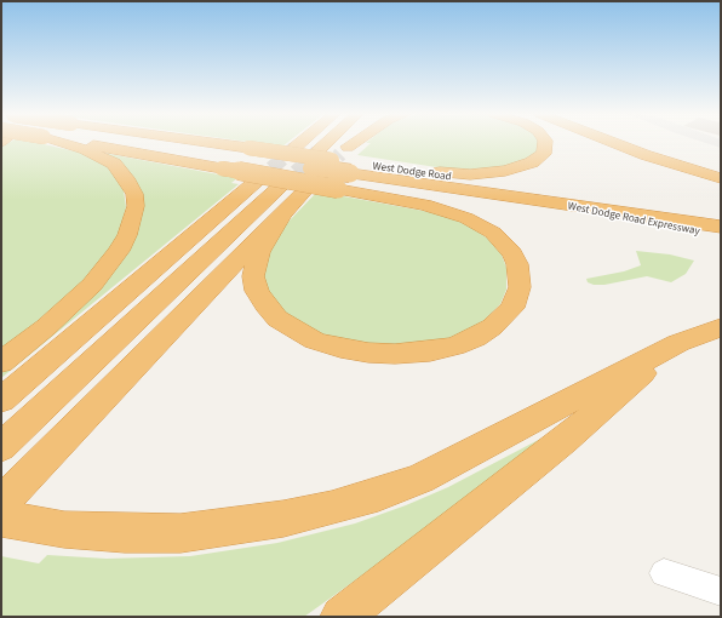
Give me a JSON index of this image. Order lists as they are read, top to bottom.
{
  "streets": {
    "highway": ["West Dodge Road", "West Dodge Road Expressway"]
  },
  "crossings": [
    ["West Dodge Road", "West Dodge Road Expressway"]
  ]
}
